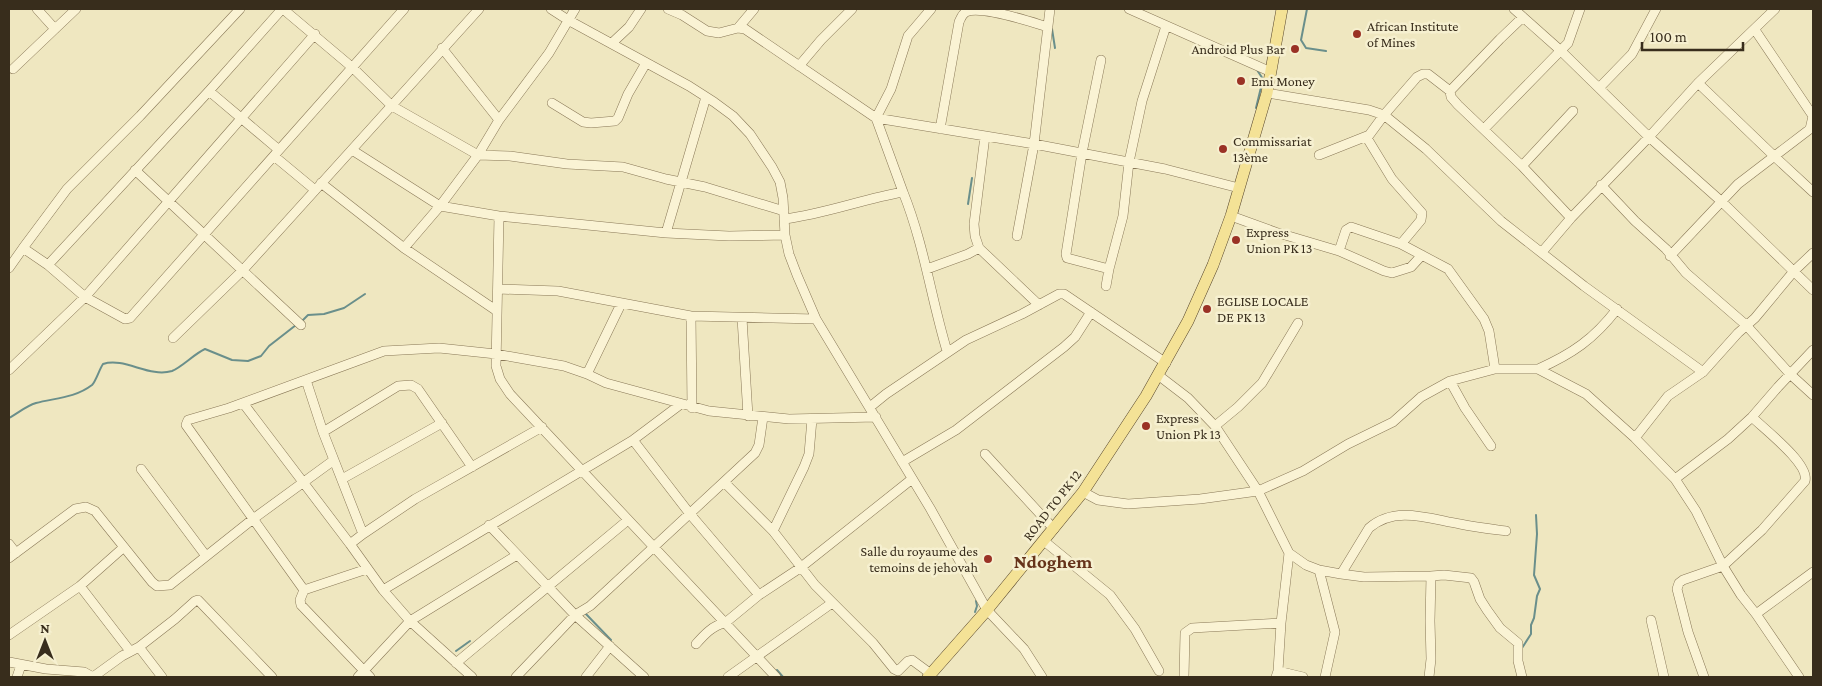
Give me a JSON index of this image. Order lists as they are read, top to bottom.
{
  "streets": {
    "main road": ["ROAD TO PK 12"]
  },
  "districts": ["Ndoghem"],
  "places": [
    "African Institute of Mines",
    "Android Plus Bar",
    "Emi Money",
    "Commissariat 13ème",
    "Express Union PK 13",
    "EGLISE LOCALE DE PK 13",
    "Express Union Pk 13",
    "Salle du royaume des temoins de jehovah"
  ],
  "scale_bar": "100 m",
  "north": "top"
}
